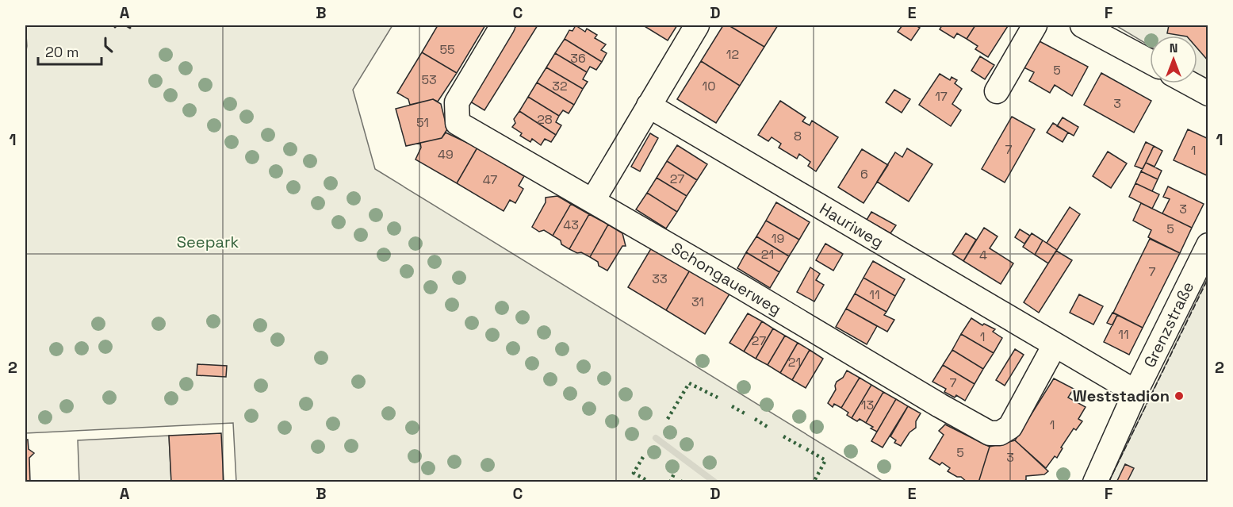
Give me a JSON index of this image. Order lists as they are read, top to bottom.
{
  "streets": {
    "street": ["Hauriweg", "Schongauerweg", "Grenzstraße"]
  },
  "crossings": [
    ["Hauriweg", "Schongauerweg"],
    ["Hauriweg", "Grenzstraße"]
  ],
  "parks": ["Seepark"],
  "places": ["Weststadion"],
  "house_numbers": [
    "55",
    "12",
    "36",
    "5",
    "53",
    "32",
    "10",
    "17",
    "3",
    "28",
    "51",
    "8",
    "7",
    "1",
    "49",
    "6",
    "27",
    "47",
    "3",
    "43",
    "5",
    "19",
    "21",
    "4",
    "7",
    "33",
    "11",
    "31",
    "11",
    "1",
    "27",
    "21",
    "7",
    "13",
    "1",
    "5",
    "3"
  ],
  "scale_bar": "20 m",
  "north": "top",
  "grid": {
    "columns": [
      "A",
      "B",
      "C",
      "D",
      "E",
      "F"
    ],
    "rows": ["1", "2"]
  }
}
